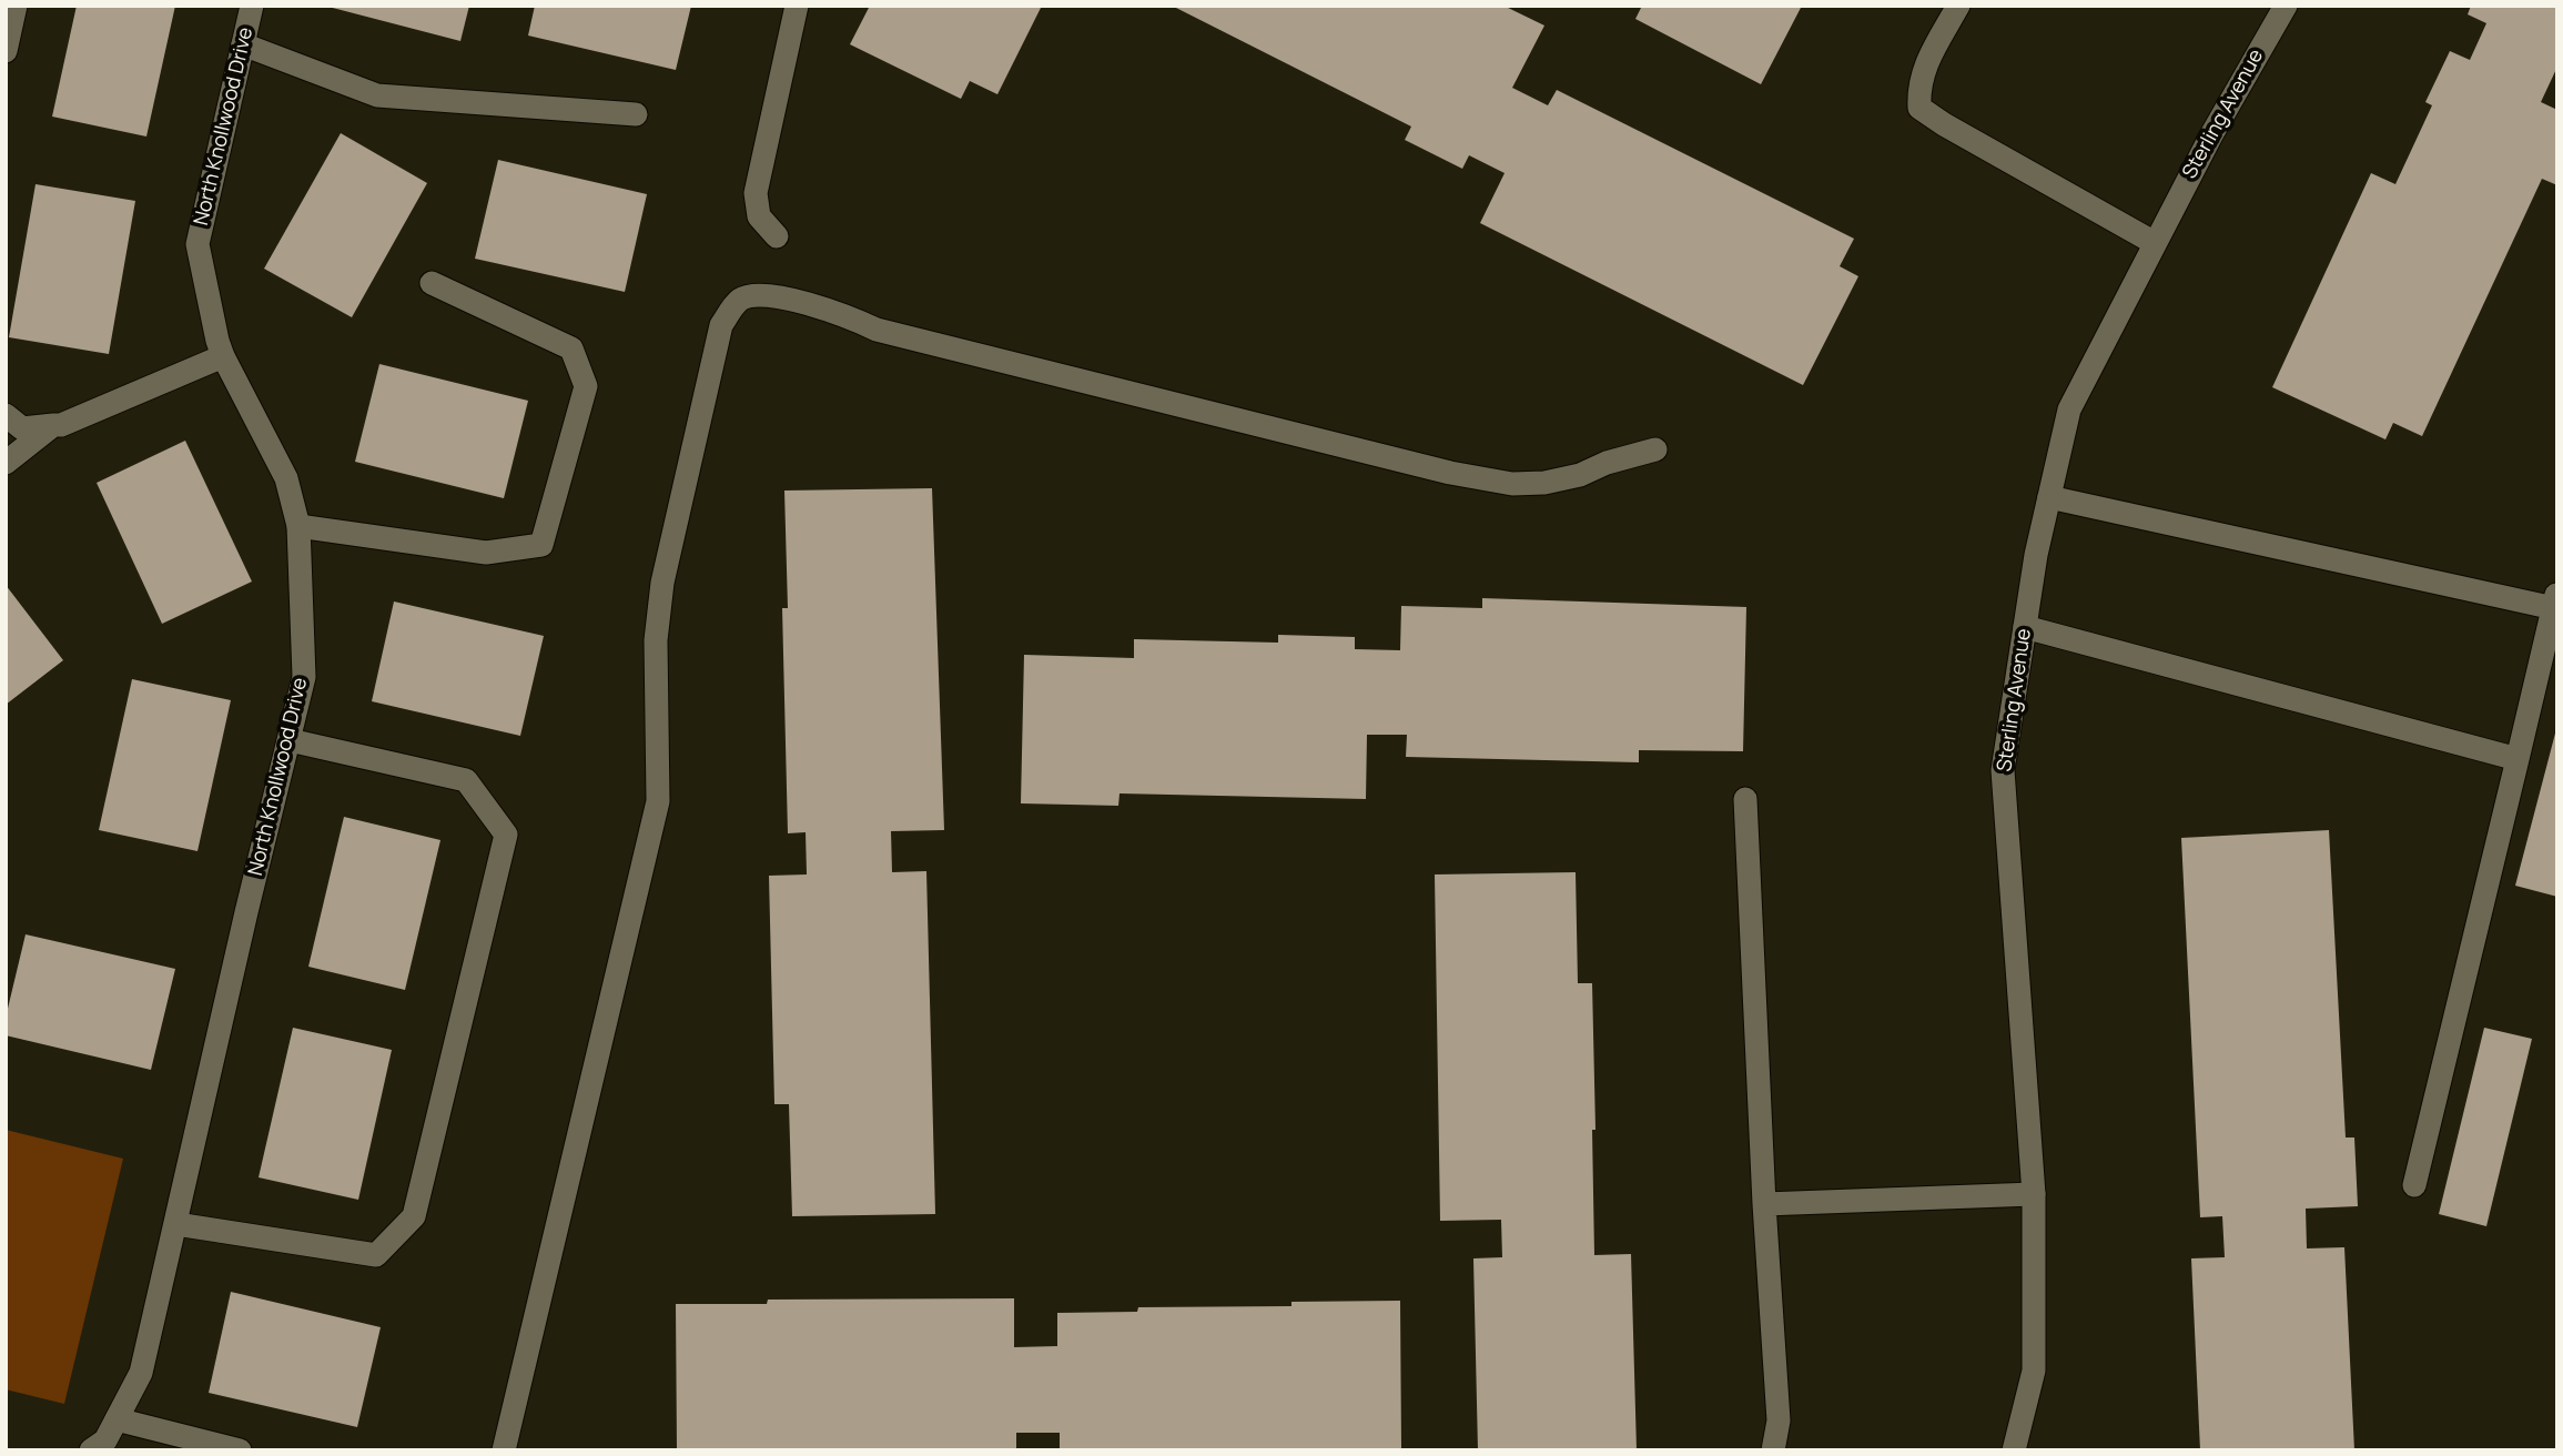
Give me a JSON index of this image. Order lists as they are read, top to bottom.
{
  "streets": {
    "street": ["Sterling Avenue", "North Knollwood Drive"]
  }
}
